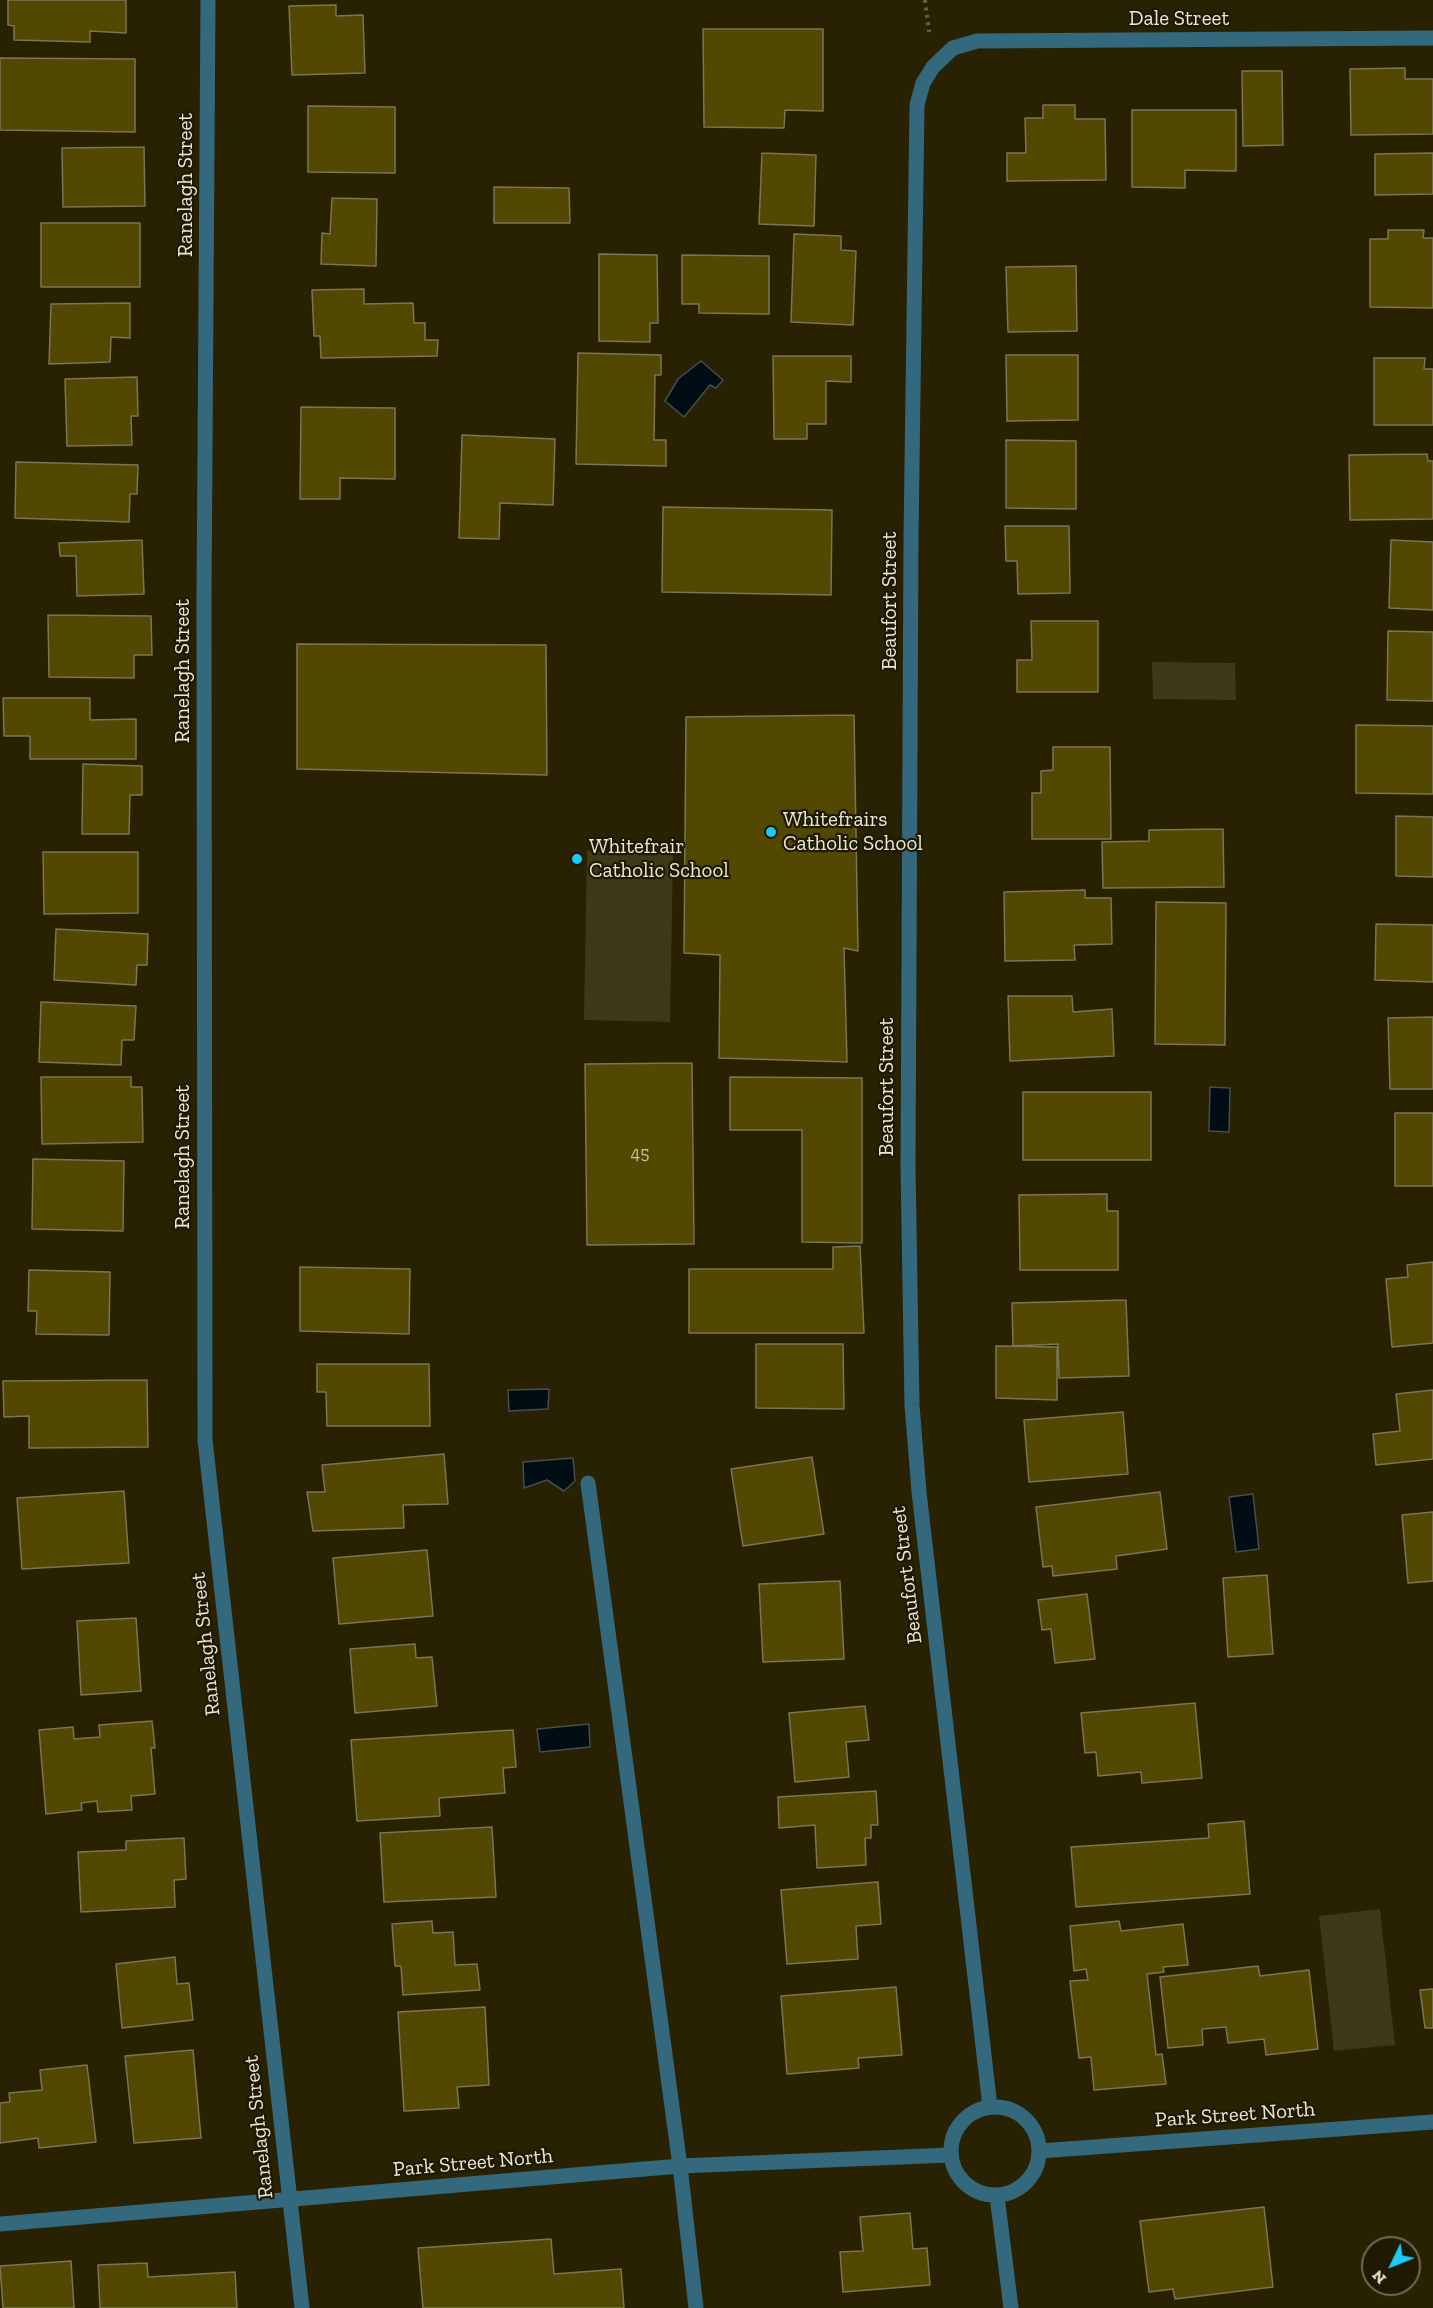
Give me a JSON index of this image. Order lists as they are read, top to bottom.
{
  "streets": {
    "street": [
      "Dale Street",
      "Ranelagh Street",
      "Beaufort Street",
      "Park Street North"
    ]
  },
  "crossings": [
    ["Dale Street", "Beaufort Street"],
    ["Ranelagh Street", "Park Street North"],
    ["Beaufort Street", "Park Street North"]
  ],
  "places": ["Whitefrairs Catholic School", "Whitefrair Catholic School"],
  "house_numbers": ["45"],
  "north": "bottom left"
}
